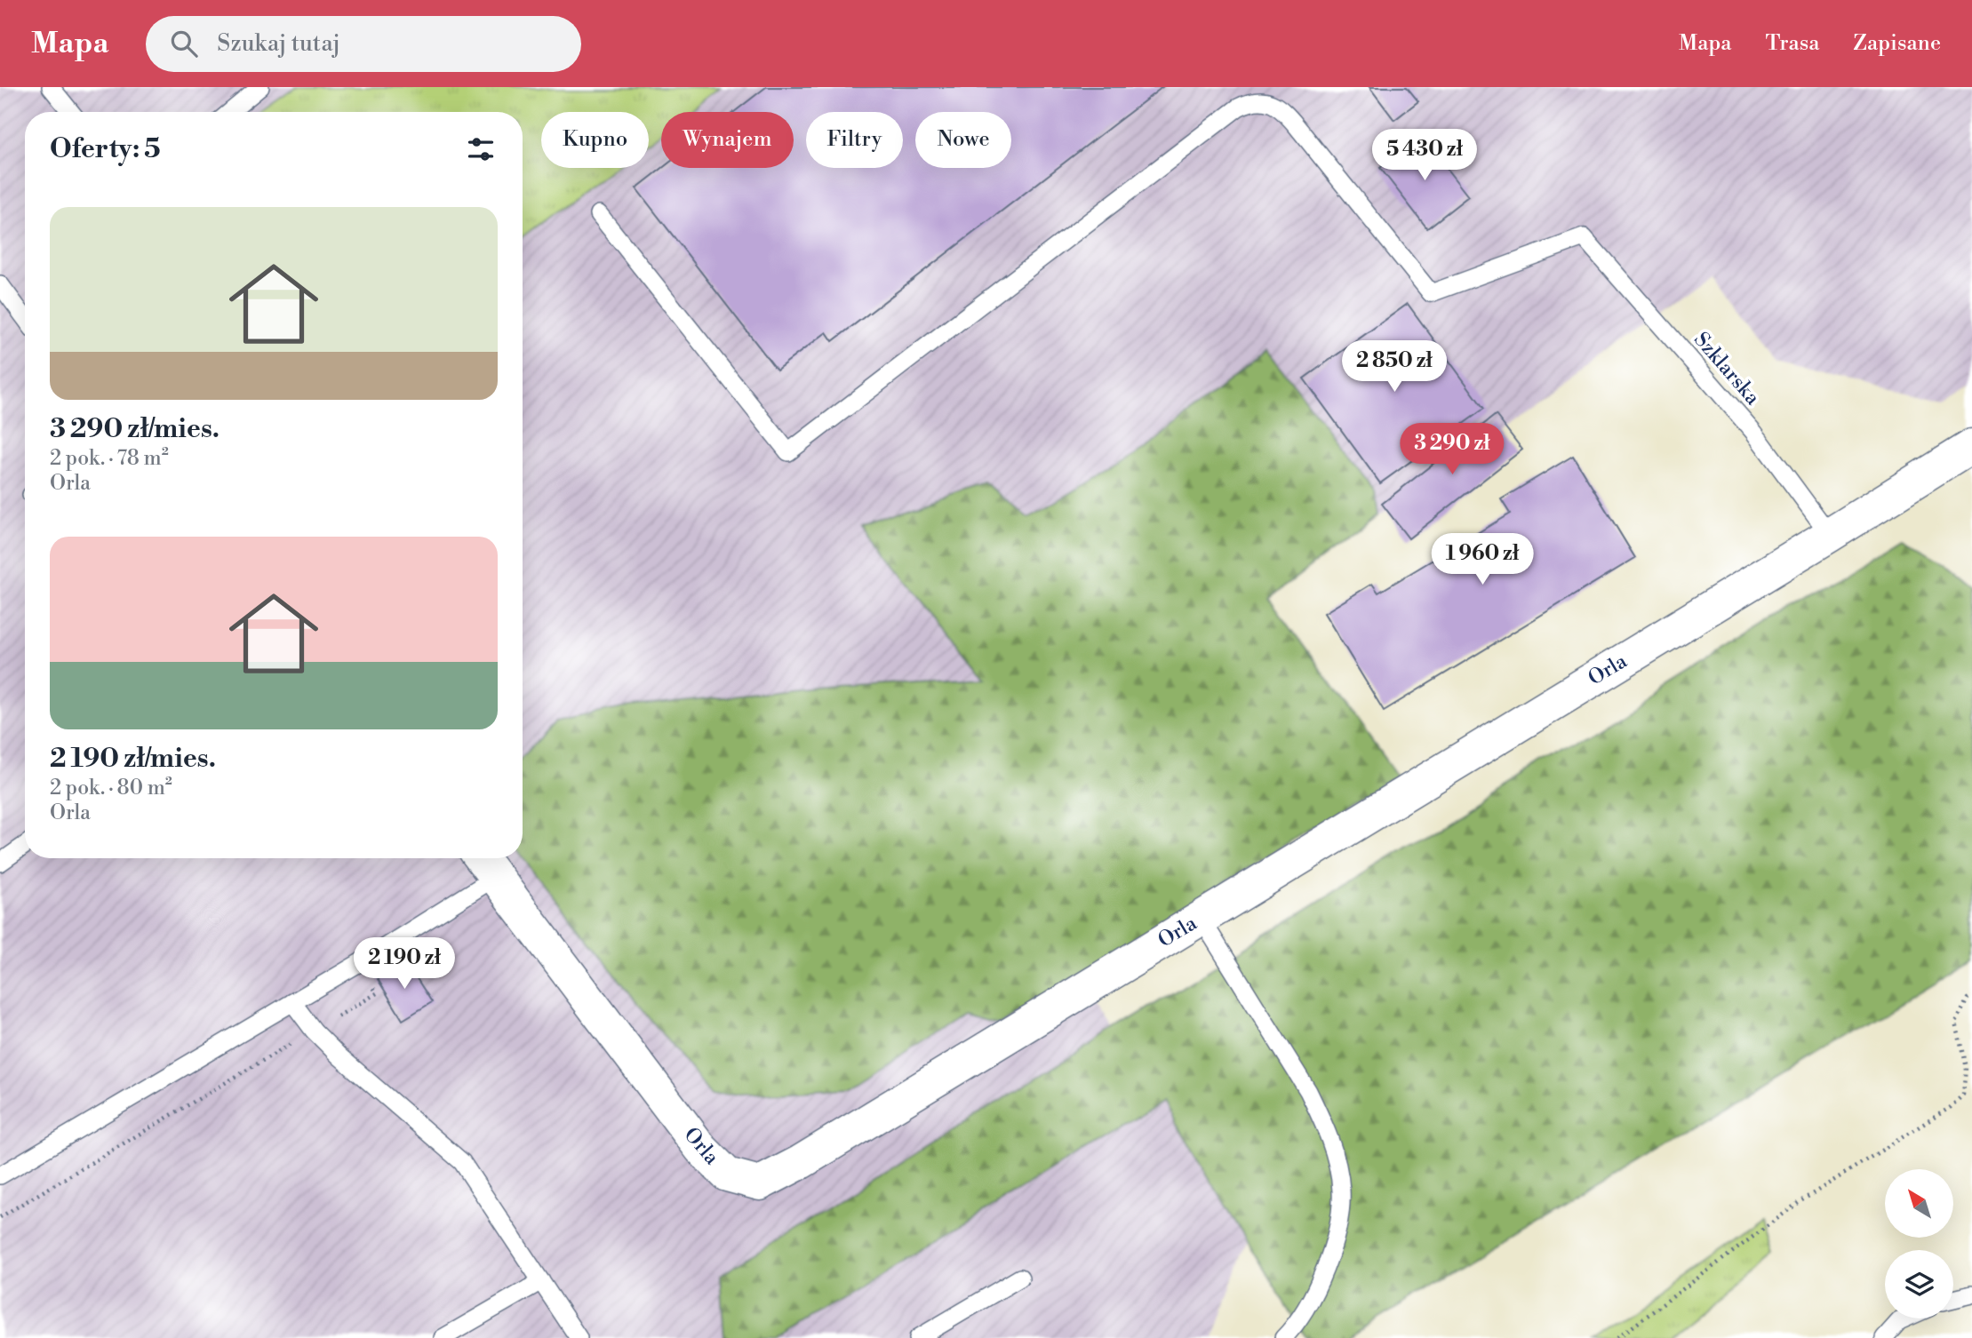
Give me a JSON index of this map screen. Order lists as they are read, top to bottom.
{
  "streets": {
    "street": ["Orla"],
    "lane": ["Szklarska"]
  },
  "crossings": [
    ["Szklarska", "Orla"]
  ],
  "north": "top left",
  "page": {
    "header": "Mapa",
    "search": "Szukaj tutaj",
    "nav": ["Mapa", "Trasa", "Zapisane"],
    "chip": [
      "Kupno",
      "Wynajem",
      "Filtry",
      "Nowe"
    ],
    "heading": "Oferty: 5",
    "price": [
      "5 430 zł",
      "2 850 zł",
      "3 290 zł",
      "1 960 zł",
      "2 190 zł"
    ],
    "list": [
      {
        "name": "3 290 zł/mies.",
        "note": "2 pok. · 78 m² · Orla"
      },
      {
        "name": "2 190 zł/mies.",
        "note": "2 pok. · 80 m² · Orla"
      }
    ]
  }
}
